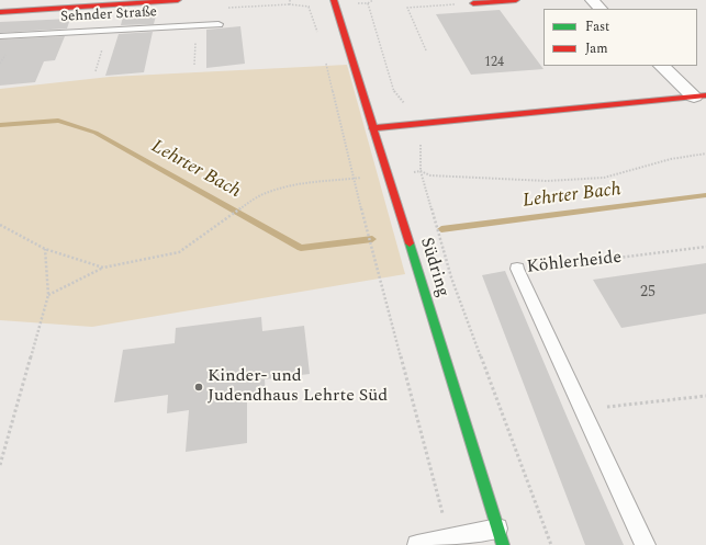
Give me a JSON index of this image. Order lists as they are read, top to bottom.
{
  "streets": {
    "street": ["Sehnder Straße", "Südring"],
    "lane": ["Köhlerheide"]
  },
  "water": ["Lehrter Bach"],
  "places": ["Kinder- und Judendhaus Lehrte Süd"],
  "house_numbers": ["124", "25"],
  "legend": ["Fast", "Jam"]
}
